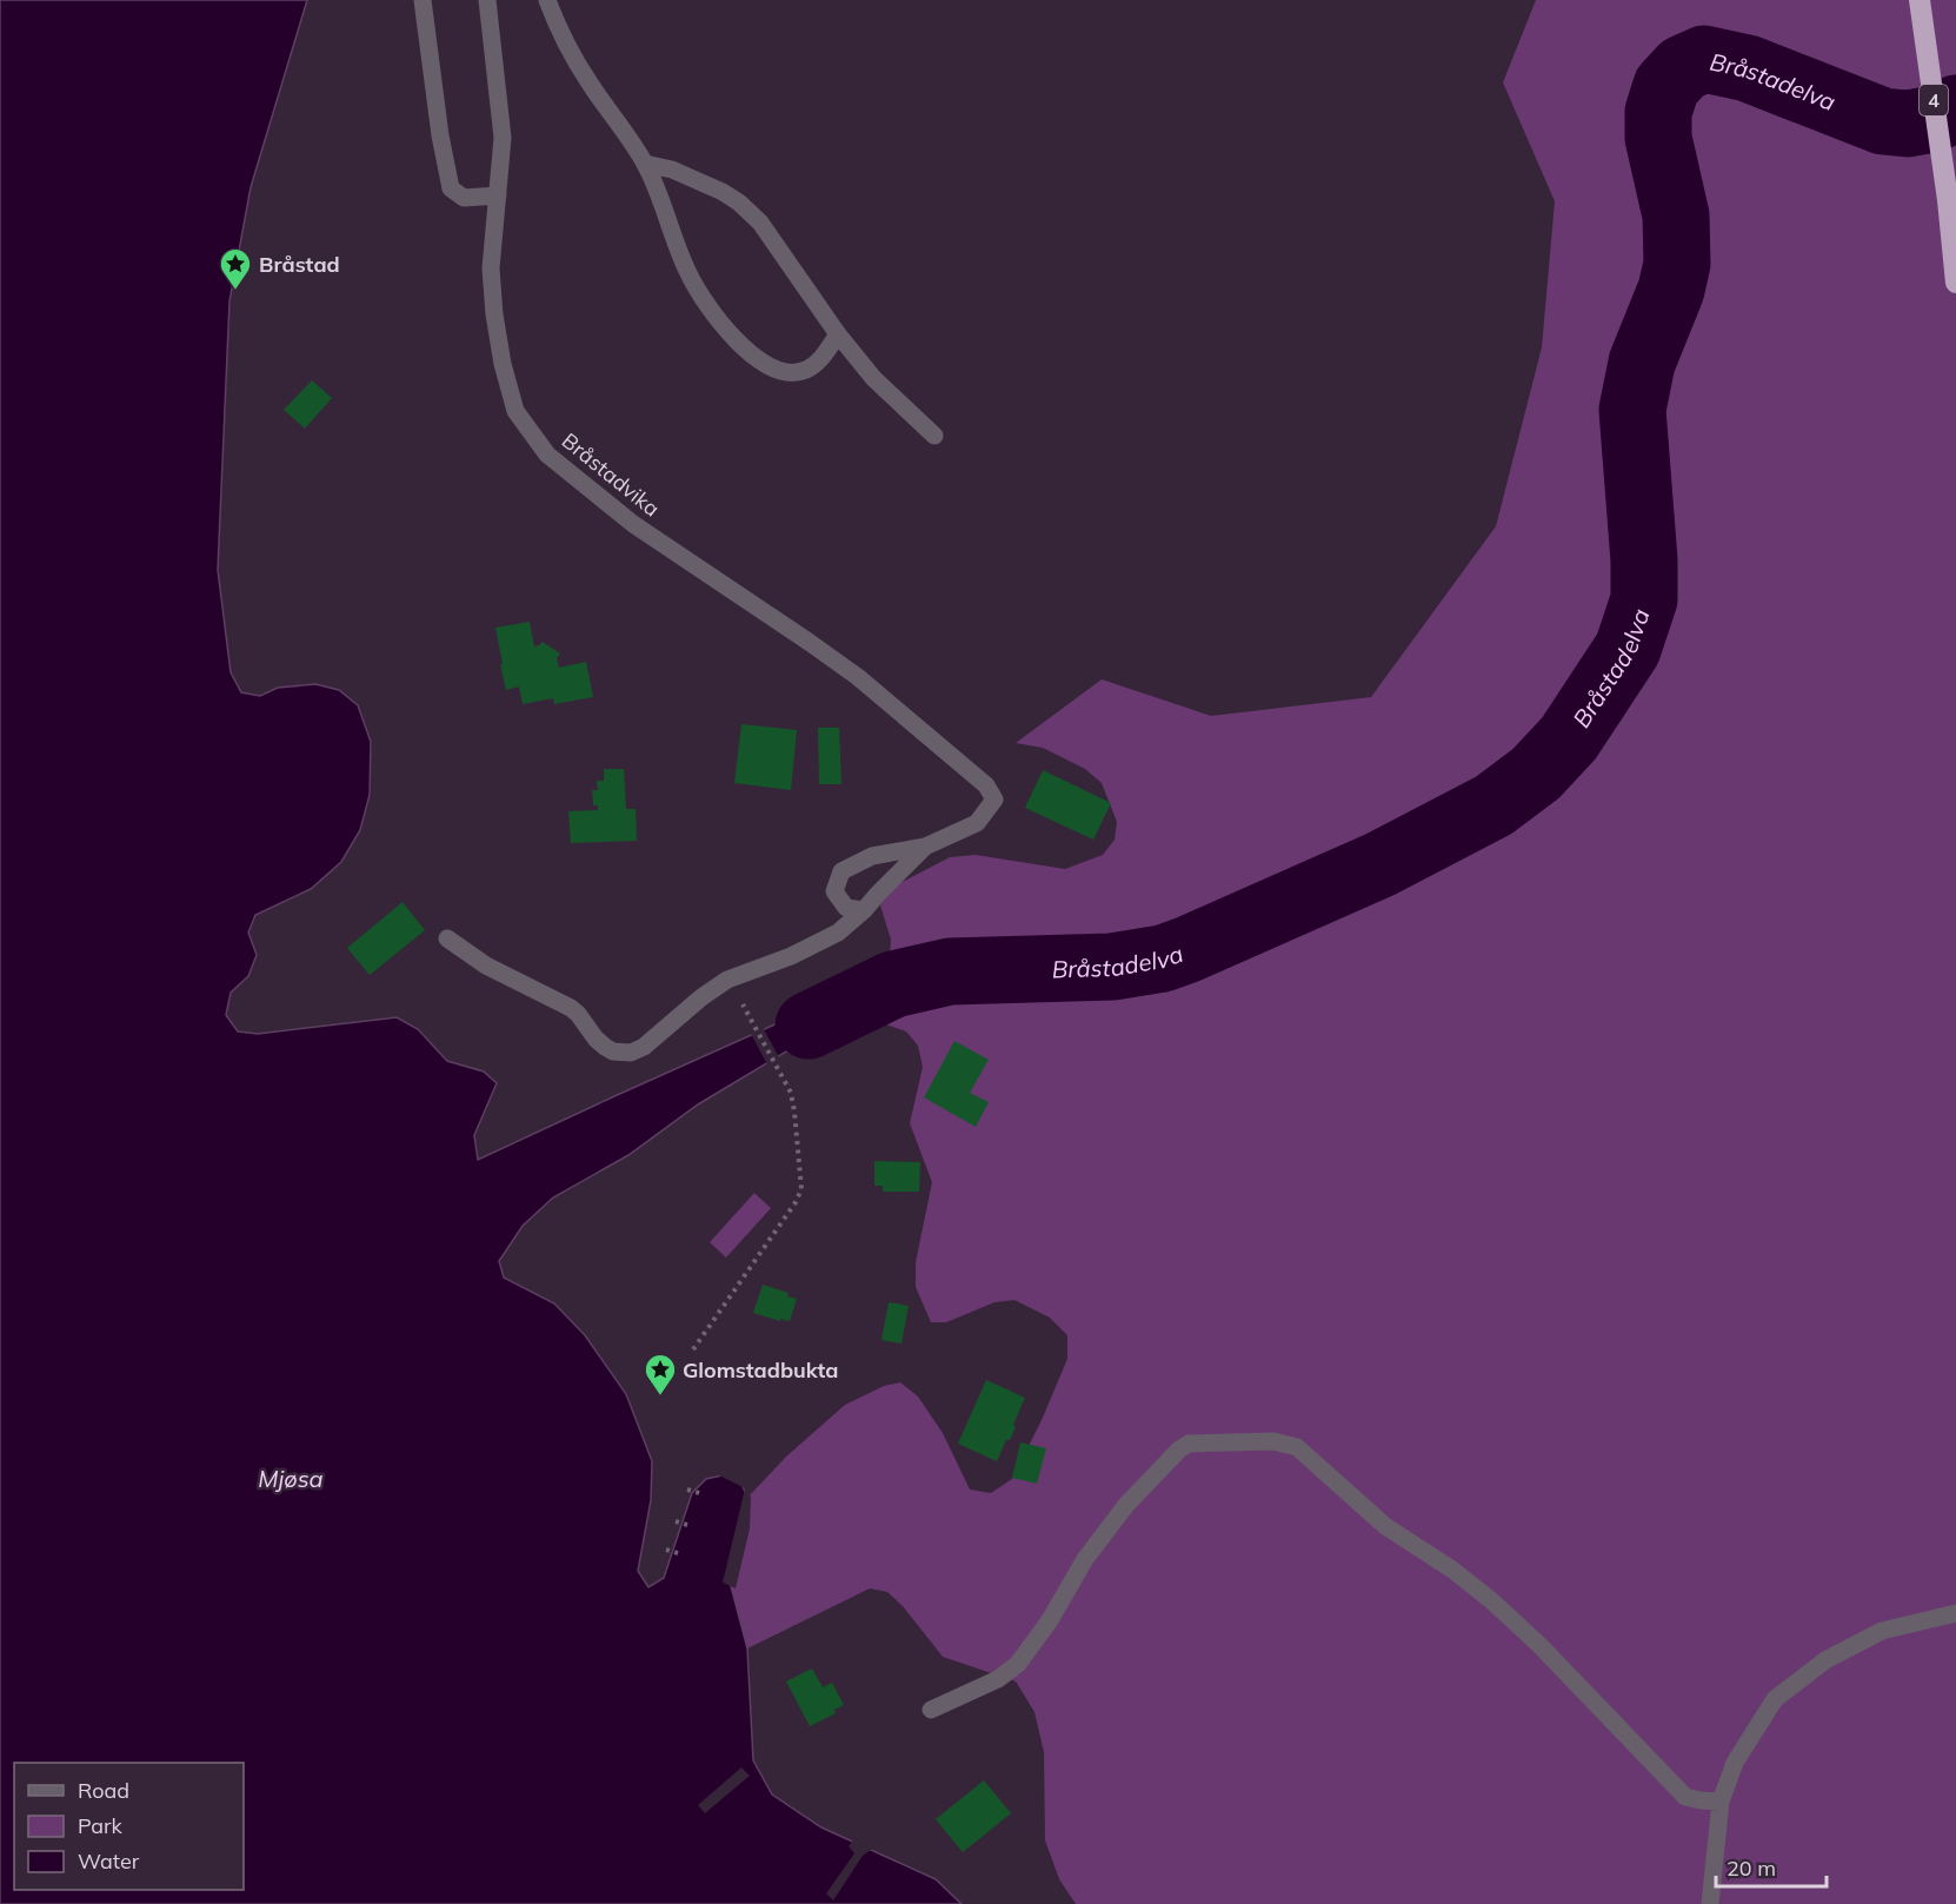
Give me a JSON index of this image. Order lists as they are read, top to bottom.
{
  "streets": {
    "highway": ["4"],
    "street": ["Bråstadvika"]
  },
  "water": ["Bråstadelva", "Mjøsa"],
  "places": {
    "place": ["Bråstad", "Glomstadbukta"]
  },
  "legend": ["Road", "Park", "Water"],
  "scale_bar": "20 m"
}
